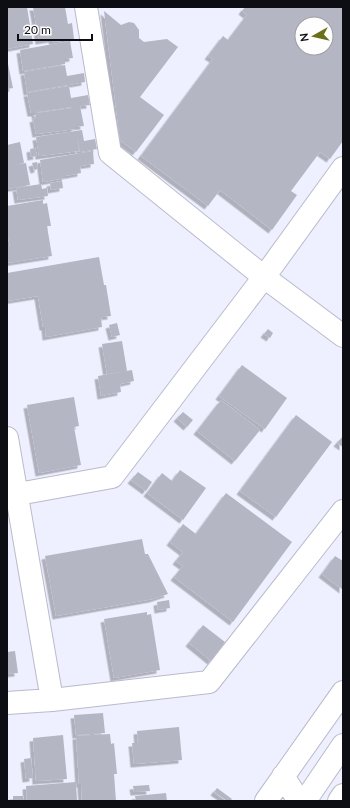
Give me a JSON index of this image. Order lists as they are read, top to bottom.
{
  "scale_bar": "20 m",
  "north": "left"
}
